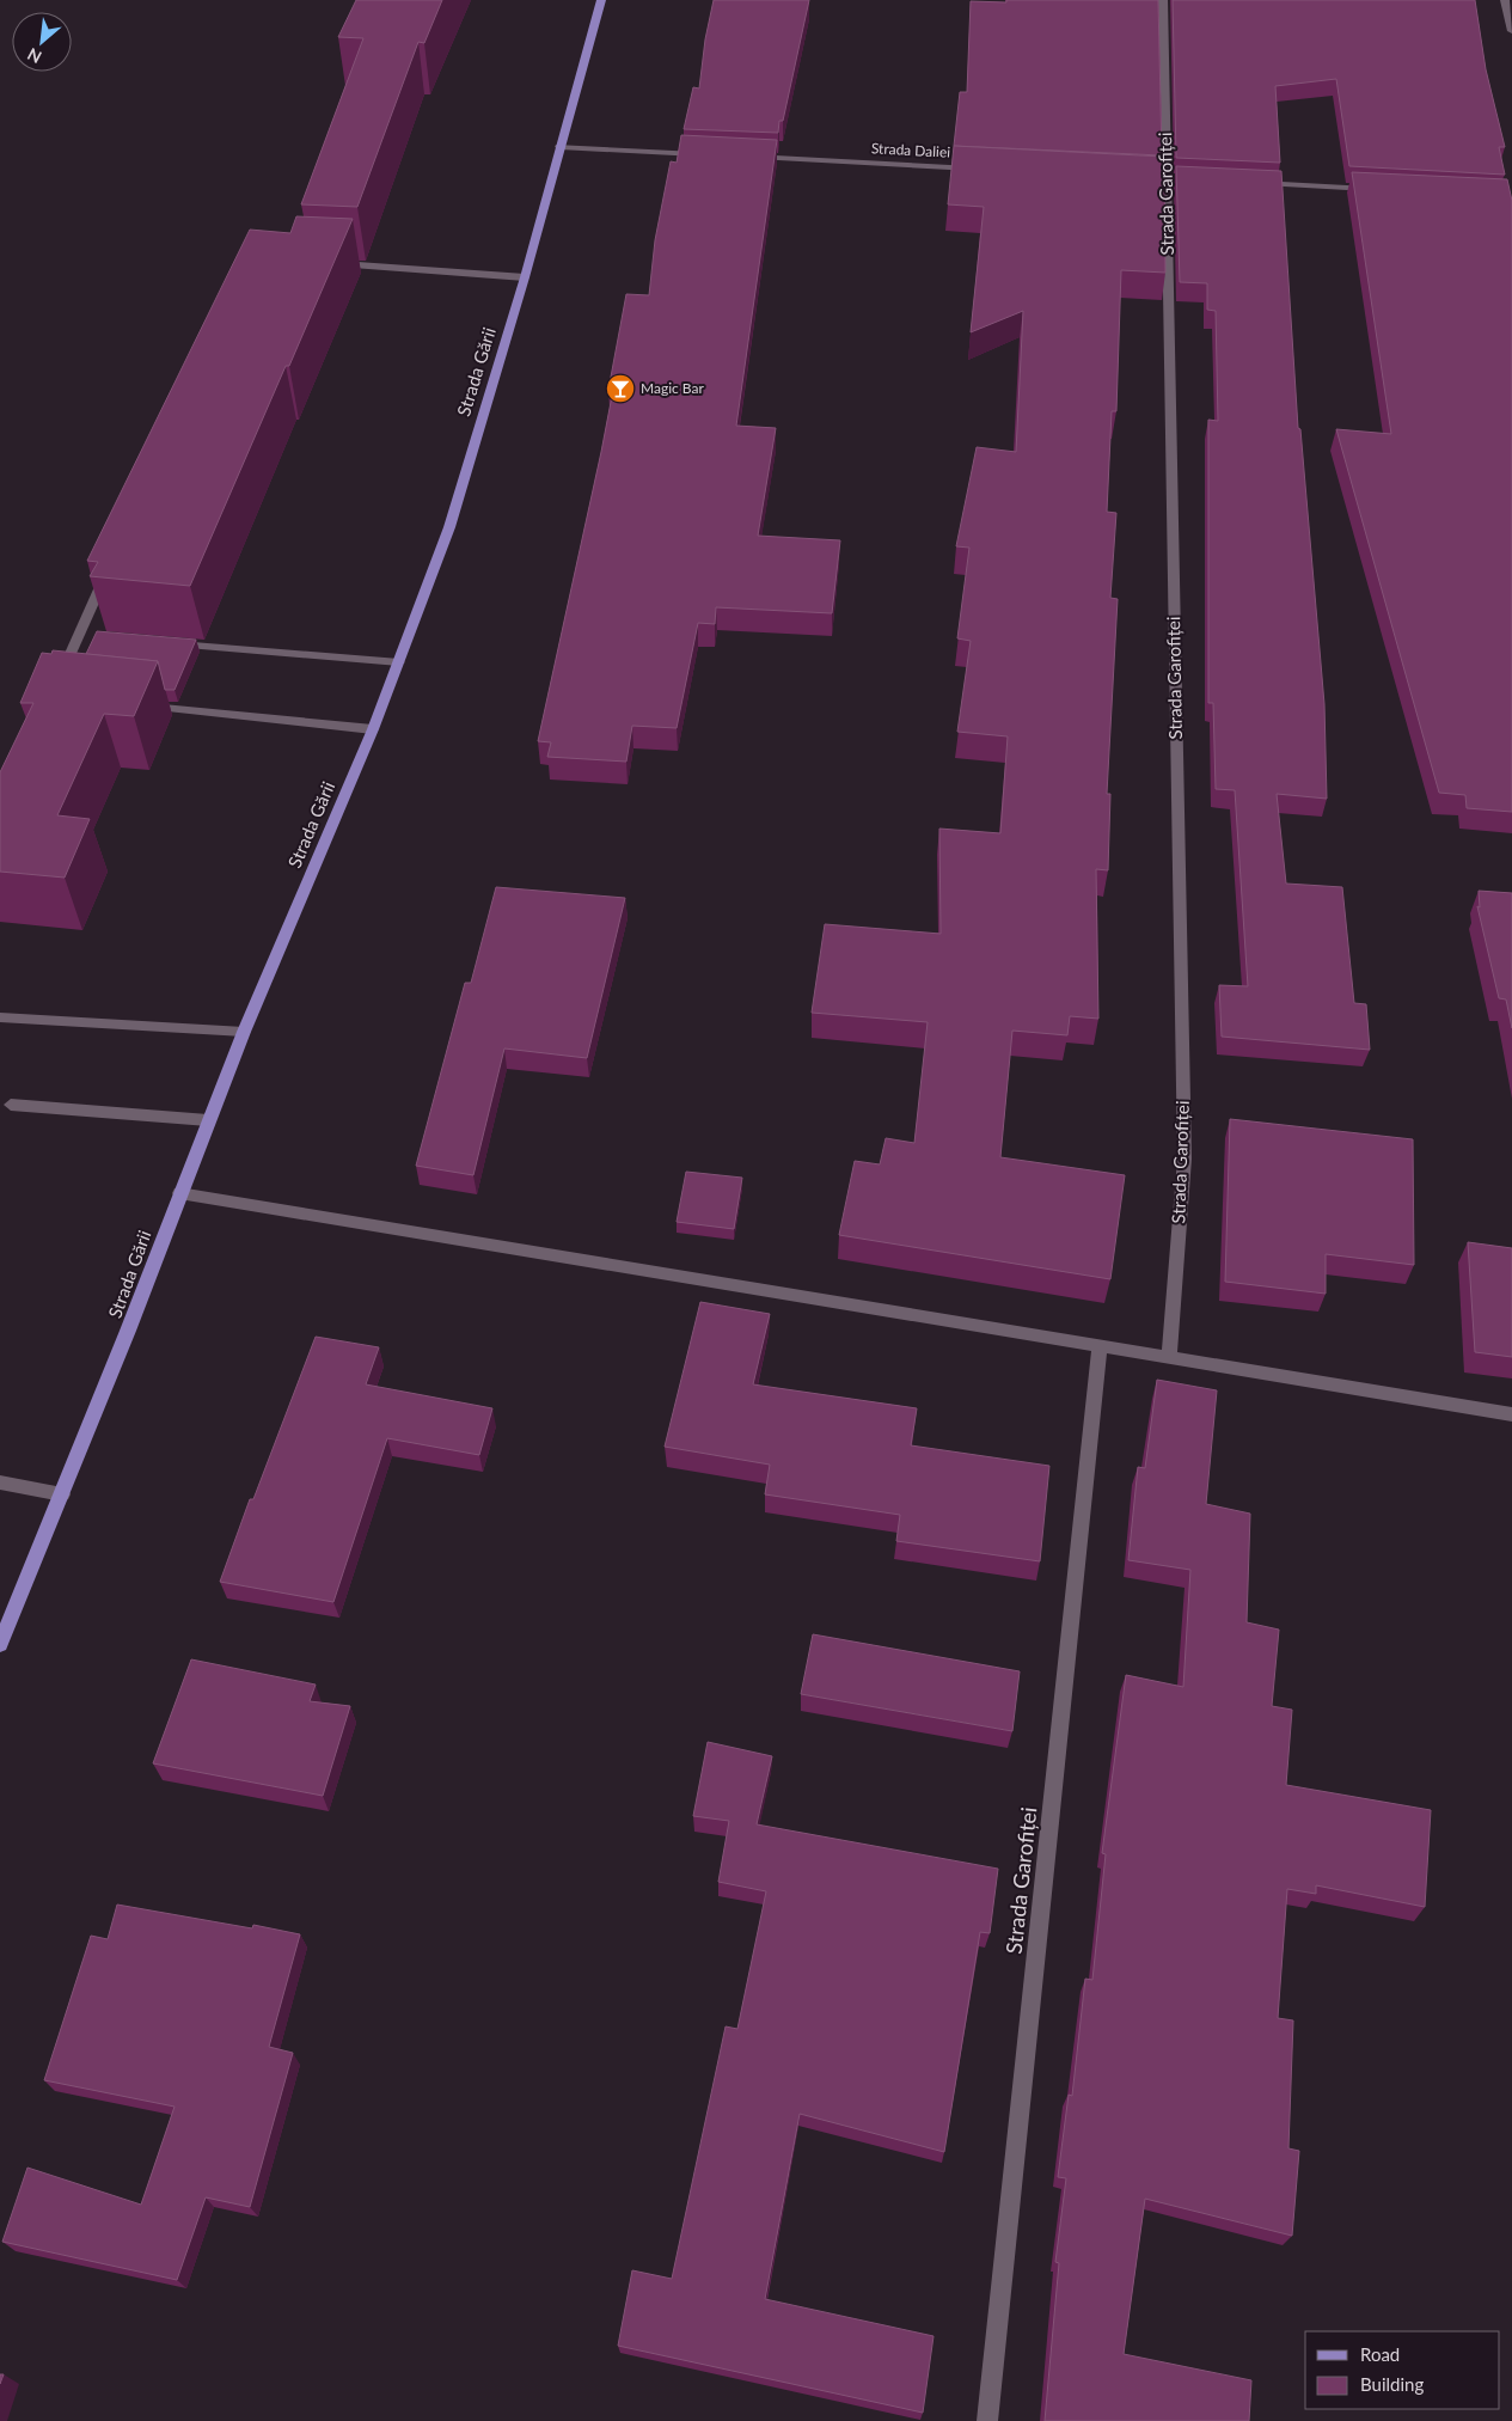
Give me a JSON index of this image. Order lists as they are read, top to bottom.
{
  "streets": {
    "main road": ["Strada Gării"],
    "street": ["Strada Daliei", "Strada Garofiței"]
  },
  "places": {
    "bar": ["Magic Bar"]
  },
  "legend": ["Road", "Building"],
  "north": "bottom left"
}
